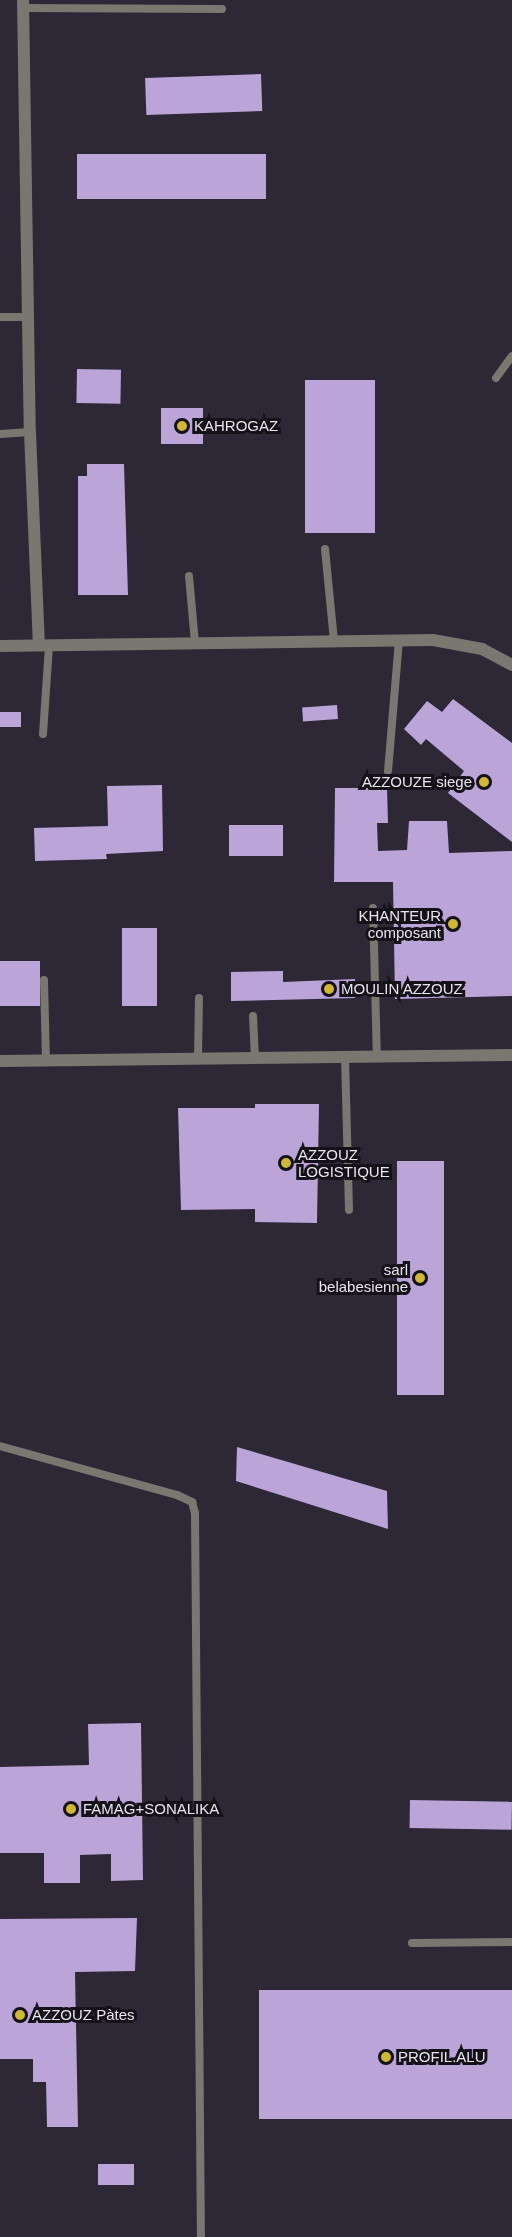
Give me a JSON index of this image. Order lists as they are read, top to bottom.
{
  "places": [
    "KAHROGAZ",
    "AZZOUZE siege",
    "KHANTEUR composant",
    "MOULIN AZZOUZ",
    "AZZOUZ LOGISTIQUE",
    "sarl belabesienne",
    "FAMAG+SONALIKA",
    "AZZOUZ Pàtes",
    "PROFIL.ALU"
  ]
}
